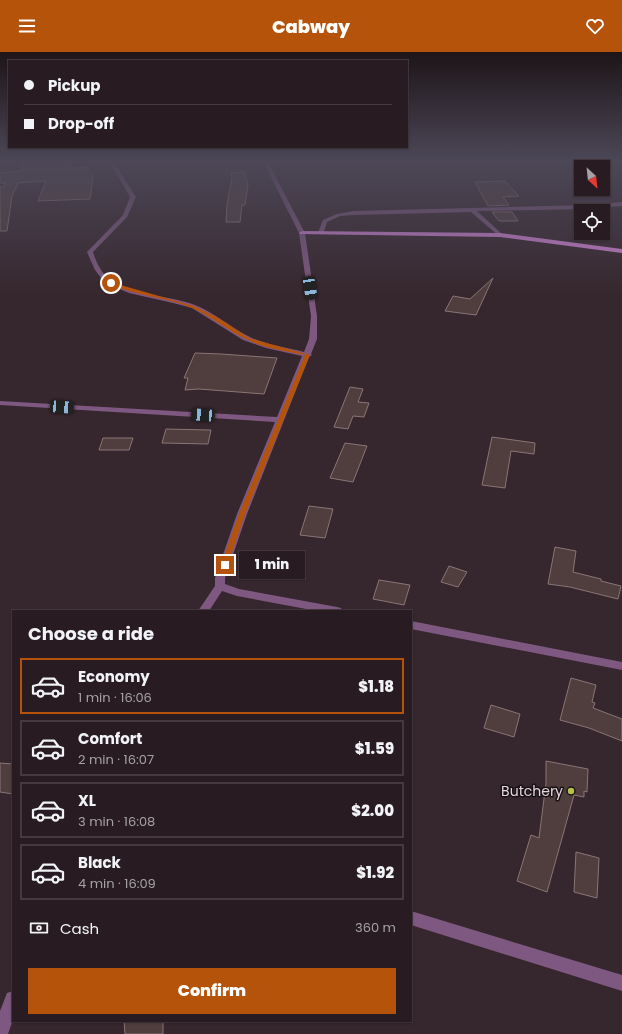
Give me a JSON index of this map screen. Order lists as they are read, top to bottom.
{
  "places": ["Butchery"],
  "north": "bottom right",
  "page": {
    "header": "Cabway",
    "banner": ["Pickup", "Drop-off"],
    "bubble": "1 min",
    "heading": "Choose a ride",
    "list": [
      {
        "name": "Economy",
        "note": "1 min · 16:06",
        "value": "$1.18"
      },
      {
        "name": "Comfort",
        "note": "2 min · 16:07",
        "value": "$1.59"
      },
      {
        "name": "XL",
        "note": "3 min · 16:08",
        "value": "$2.00"
      },
      {
        "name": "Black",
        "note": "4 min · 16:09",
        "value": "$1.92"
      }
    ],
    "pay": ["Cash", "360 m"],
    "buttons": "Confirm"
  }
}
